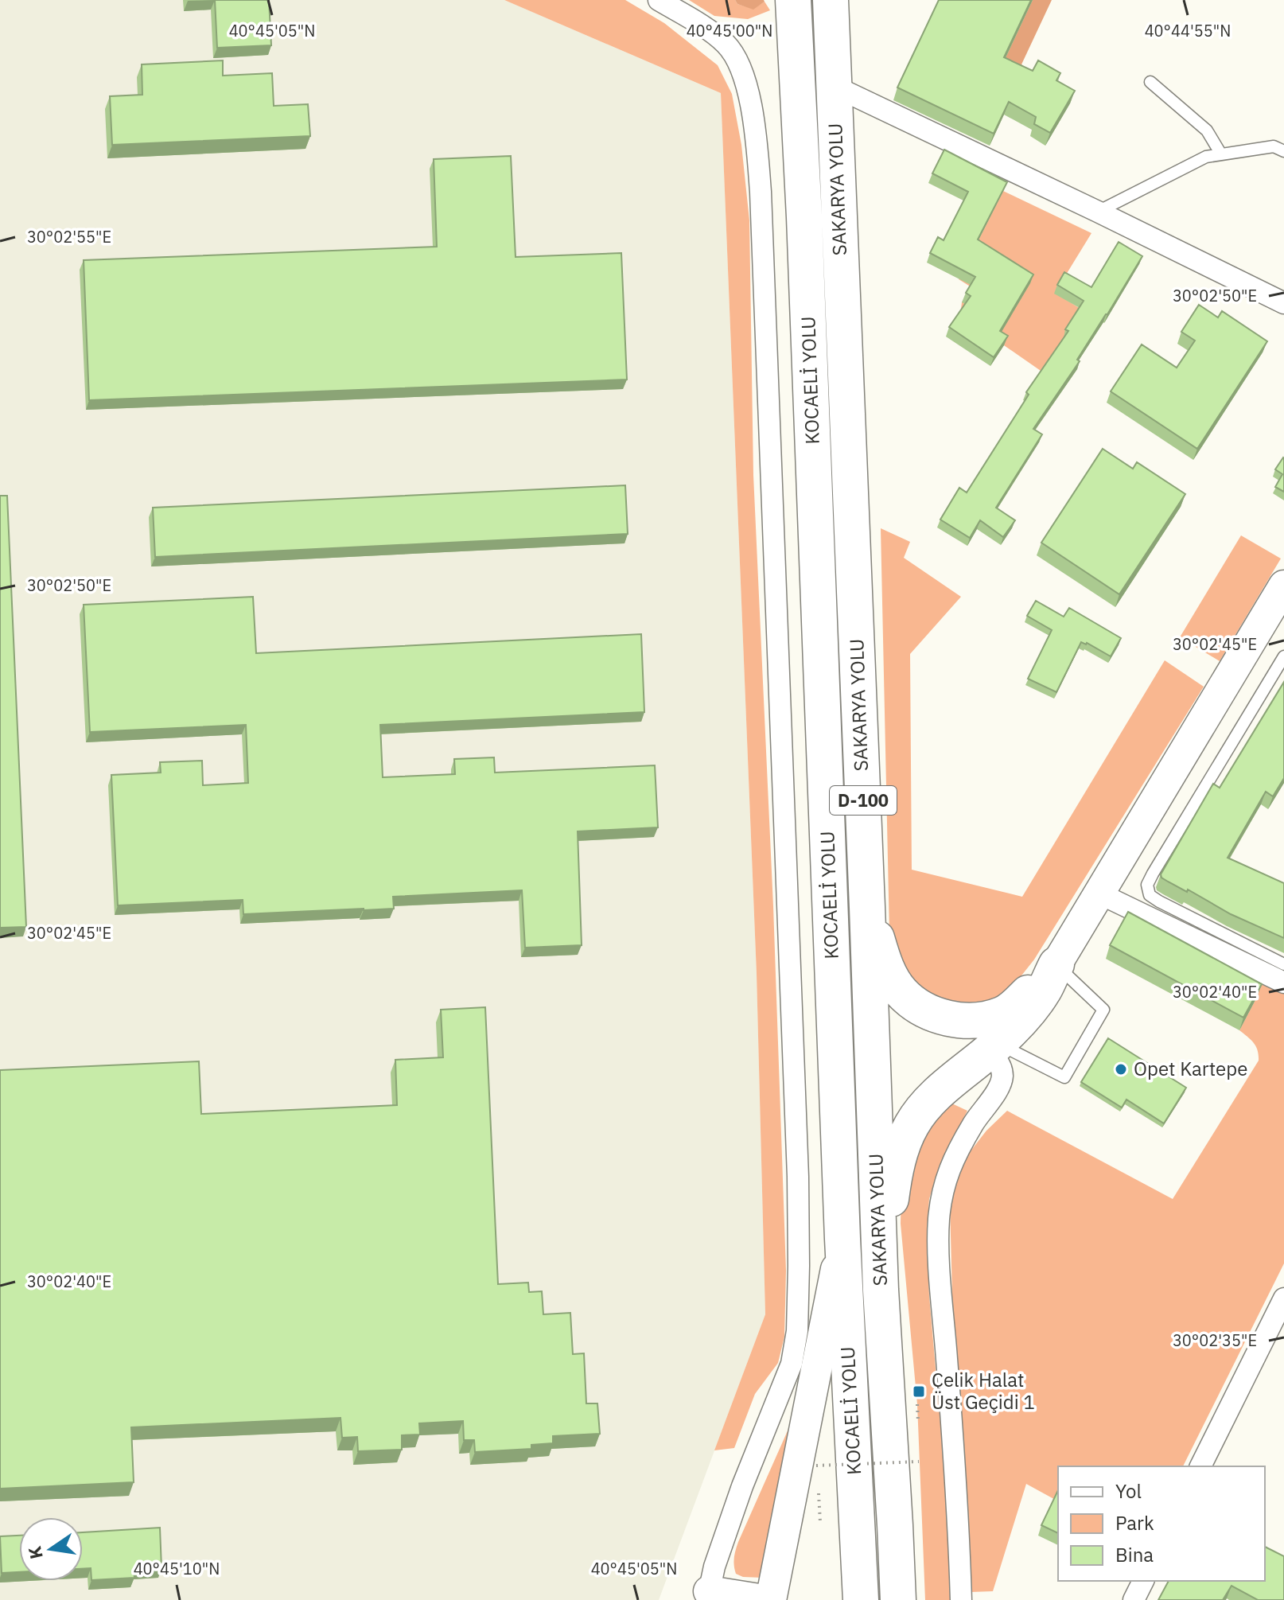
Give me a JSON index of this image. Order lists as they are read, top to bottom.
{
  "streets": {
    "highway": ["SAKARYA YOLU", "KOCAELİ YOLU", "D-100"]
  },
  "places": {
    "other": ["Opet Kartepe"],
    "transit": ["Çelik Halat Üst Geçidi 1"]
  },
  "legend": ["Yol", "Park", "Bina"],
  "north": "left",
  "coordinates": [
    "40°45'05\"N",
    "40°45'00\"N",
    "40°44'55\"N",
    "30°02'55\"E",
    "30°02'50\"E",
    "30°02'45\"E",
    "30°02'40\"E",
    "30°02'35\"E",
    "40°45'10\"N"
  ]
}
